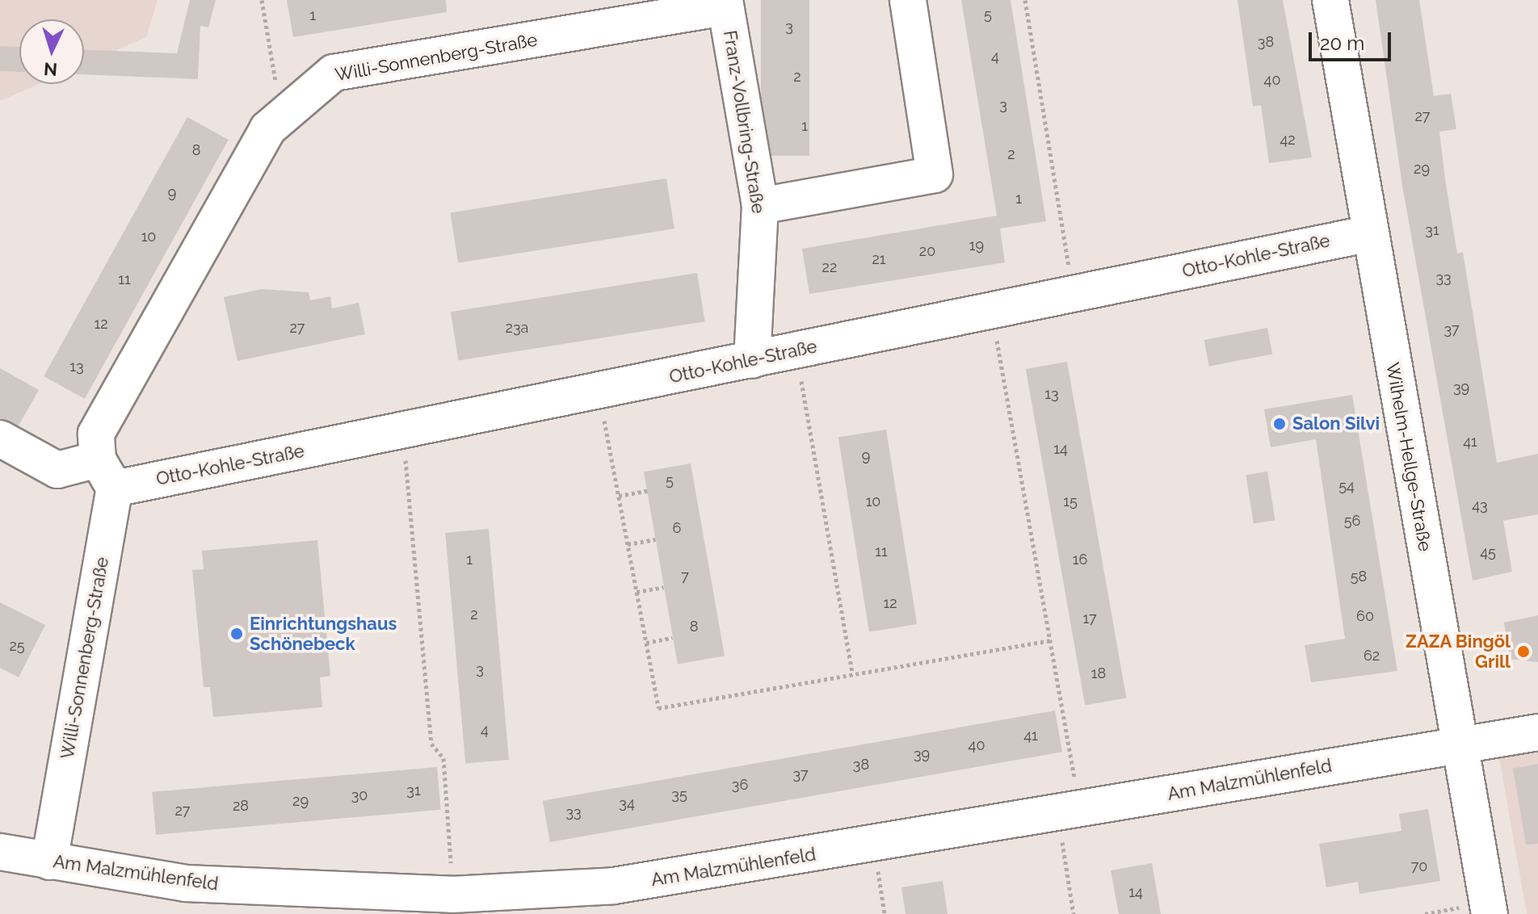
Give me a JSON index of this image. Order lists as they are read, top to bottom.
{
  "streets": {
    "street": [
      "Willi-Sonnenberg-Straße",
      "Franz-Vollbring-Straße",
      "Otto-Kohle-Straße",
      "Wilhelm-Hellge-Straße",
      "Am Malzmühlenfeld"
    ]
  },
  "crossings": [
    ["Willi-Sonnenberg-Straße", "Franz-Vollbring-Straße"],
    ["Willi-Sonnenberg-Straße", "Otto-Kohle-Straße"],
    ["Willi-Sonnenberg-Straße", "Am Malzmühlenfeld"],
    ["Franz-Vollbring-Straße", "Otto-Kohle-Straße"],
    ["Otto-Kohle-Straße", "Wilhelm-Hellge-Straße"],
    ["Wilhelm-Hellge-Straße", "Am Malzmühlenfeld"]
  ],
  "places": ["Salon Silvi", "Einrichtungshaus Schönebeck", "ZAZA Bingöl Grill"],
  "house_numbers": [
    "5",
    "1",
    "3",
    "38",
    "4",
    "2",
    "40",
    "3",
    "27",
    "1",
    "42",
    "8",
    "2",
    "29",
    "9",
    "1",
    "31",
    "10",
    "19",
    "20",
    "21",
    "22",
    "33",
    "11",
    "12",
    "27",
    "23a",
    "37",
    "13",
    "39",
    "13",
    "41",
    "14",
    "9",
    "5",
    "54",
    "10",
    "15",
    "43",
    "56",
    "6",
    "11",
    "45",
    "1",
    "16",
    "7",
    "58",
    "12",
    "2",
    "60",
    "17",
    "8",
    "25",
    "62",
    "3",
    "18",
    "4",
    "41",
    "40",
    "39",
    "38",
    "37",
    "36",
    "31",
    "35",
    "30",
    "29",
    "34",
    "28",
    "27",
    "33",
    "70",
    "14"
  ],
  "scale_bar": "20 m",
  "north": "bottom"
}
